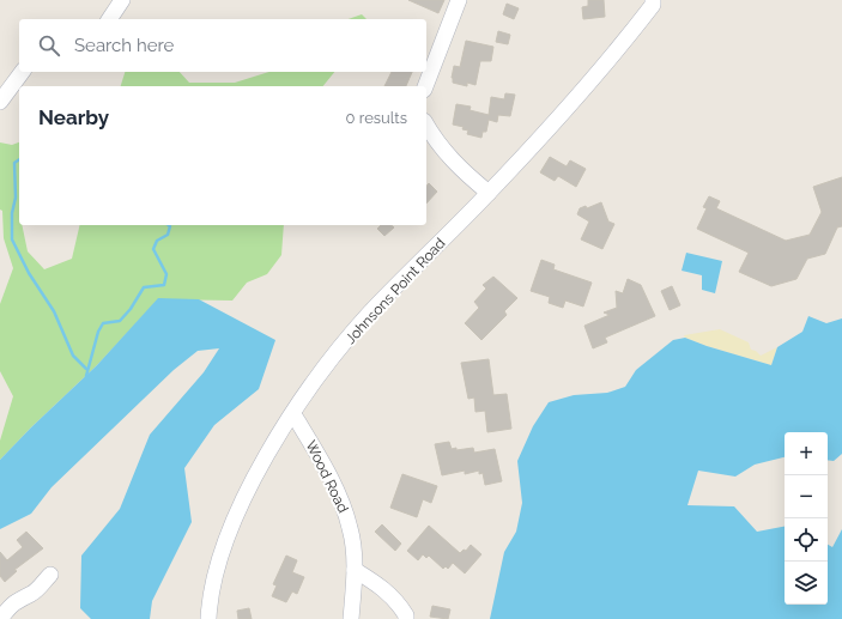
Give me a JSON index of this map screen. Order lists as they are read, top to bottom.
{
  "streets": {
    "street": ["Johnsons Point Road", "Wood Road"]
  },
  "crossings": [
    ["Johnsons Point Road", "Wood Road"]
  ],
  "page": {
    "search": "Search here",
    "heading": ["Nearby", "0 results"],
    "map_buttons": ["+", "−"]
  }
}
